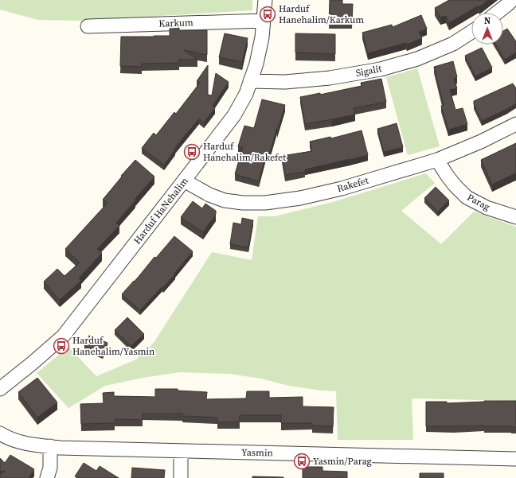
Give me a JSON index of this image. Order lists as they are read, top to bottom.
{
  "streets": {
    "street": [
      "Karkum",
      "Sigalit",
      "Rakefet",
      "Parag",
      "Harduf HaNehalim",
      "Yasmin"
    ]
  },
  "crossings": [
    ["Karkum", "Harduf HaNehalim"],
    ["Sigalit", "Harduf HaNehalim"],
    ["Rakefet", "Parag"],
    ["Rakefet", "Harduf HaNehalim"]
  ],
  "places": {
    "bus stop": [
      "Harduf Hanehalim/Karkum",
      "Harduf Hanehalim/Rakefet",
      "Harduf Hanehalim/Yasmin",
      "Yasmin/Parag"
    ]
  },
  "north": "top"
}
